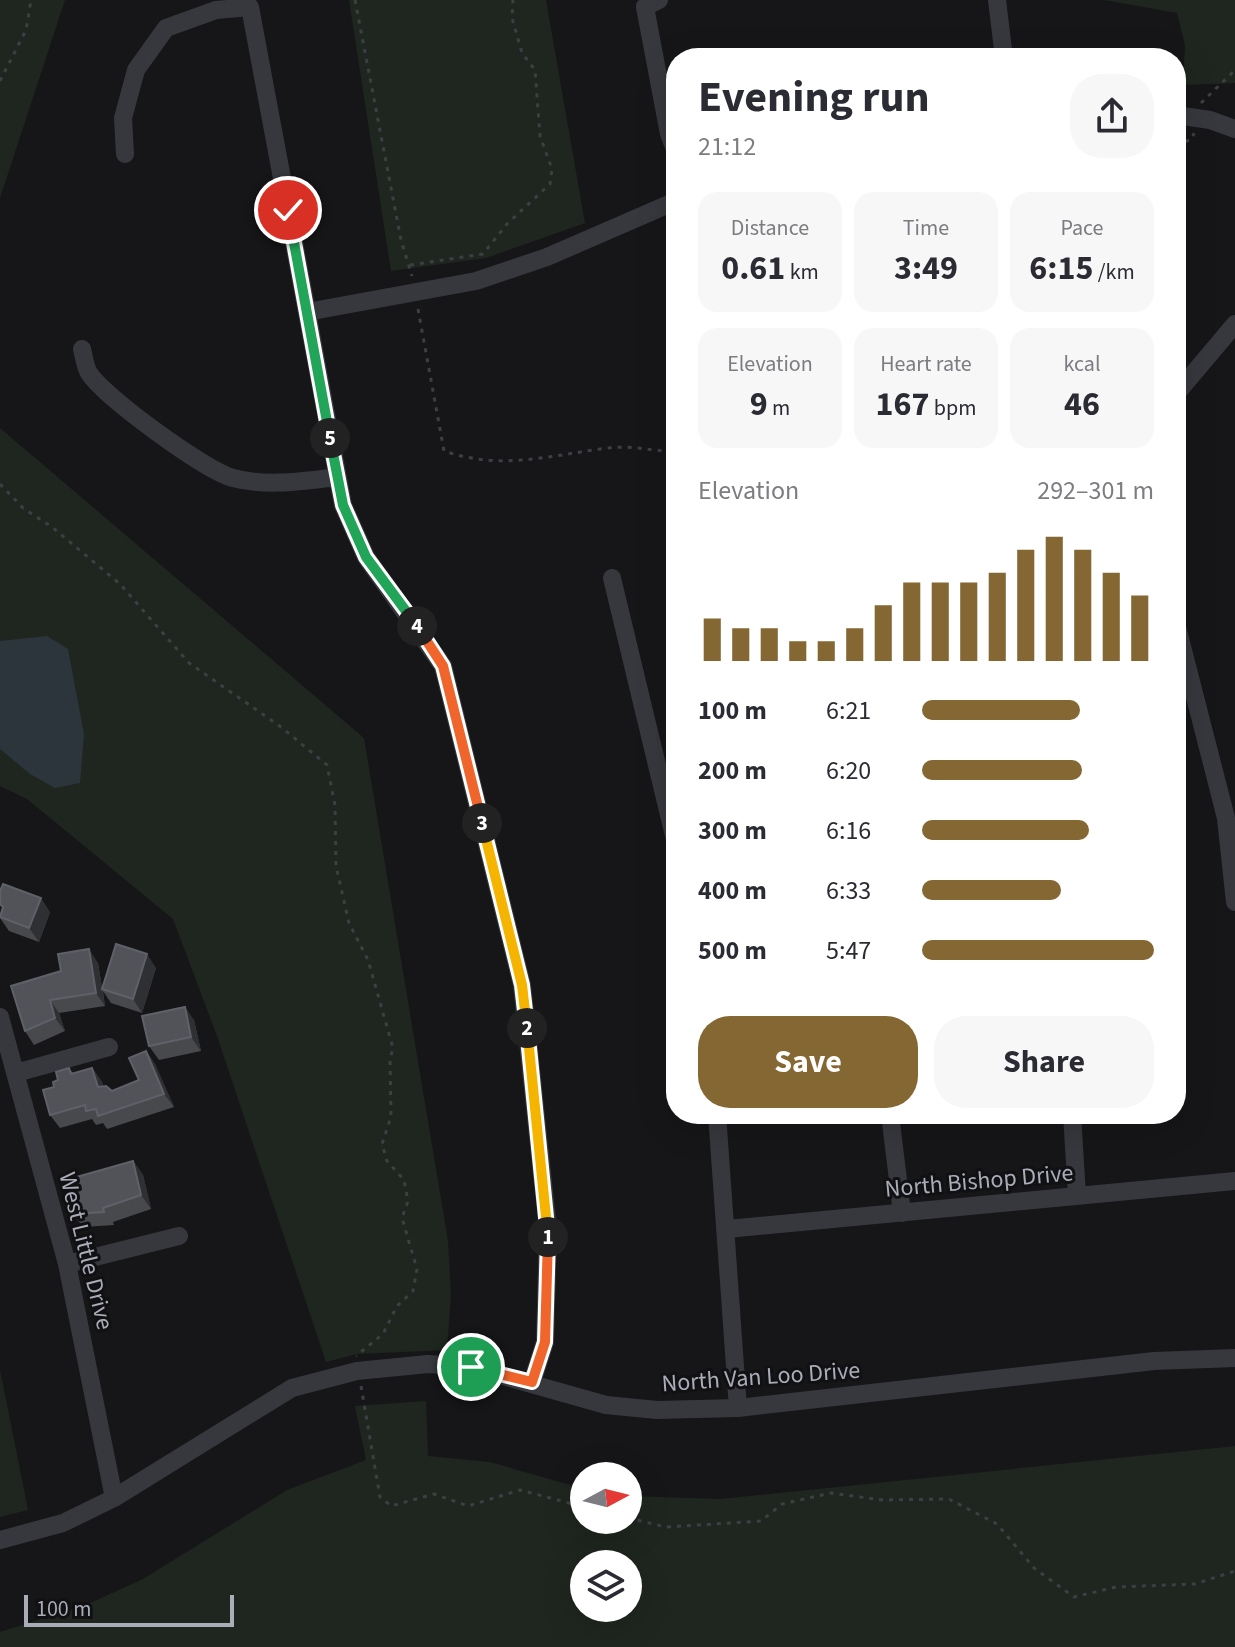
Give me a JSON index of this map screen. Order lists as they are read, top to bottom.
{
  "streets": {
    "street": ["North Bishop Drive", "West Little Drive", "North Van Loo Drive"]
  },
  "crossings": [
    ["West Little Drive", "North Van Loo Drive"]
  ],
  "scale_bar": "100 m",
  "north": "right",
  "page": {
    "heading": ["Evening run", "21:12"],
    "stats": [
      ["Distance", "0.61 km"],
      ["Time", "3:49"],
      ["Pace", "6:15 /km"],
      ["Elevation", "9 m"],
      ["Heart rate", "167 bpm"],
      ["kcal", "46"]
    ],
    "pins": [
      "5",
      "4",
      "3",
      "2",
      "1"
    ],
    "chart": ["Elevation", "292–301 m"],
    "list": [
      {
        "name": "100 m",
        "note": "6:21"
      },
      {
        "name": "200 m",
        "note": "6:20"
      },
      {
        "name": "300 m",
        "note": "6:16"
      },
      {
        "name": "400 m",
        "note": "6:33"
      },
      {
        "name": "500 m",
        "note": "5:47"
      }
    ],
    "buttons": ["Save", "Share"],
    "scale": "100 m"
  }
}
